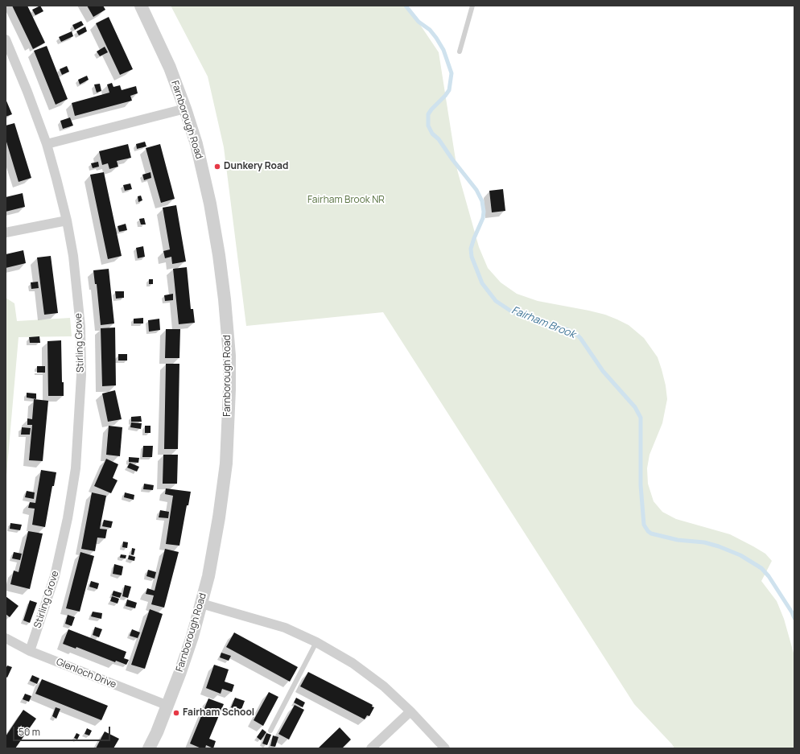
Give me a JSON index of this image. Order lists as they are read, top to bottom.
{
  "streets": {
    "street": ["Farnborough Road", "Stirling Grove", "Glenloch Drive"]
  },
  "crossings": [
    ["Farnborough Road", "Glenloch Drive"],
    ["Stirling Grove", "Glenloch Drive"]
  ],
  "water": ["Fairham Brook"],
  "parks": ["Fairham Brook NR"],
  "places": ["Dunkery Road", "Fairham School"],
  "scale_bar": "50 m"
}
